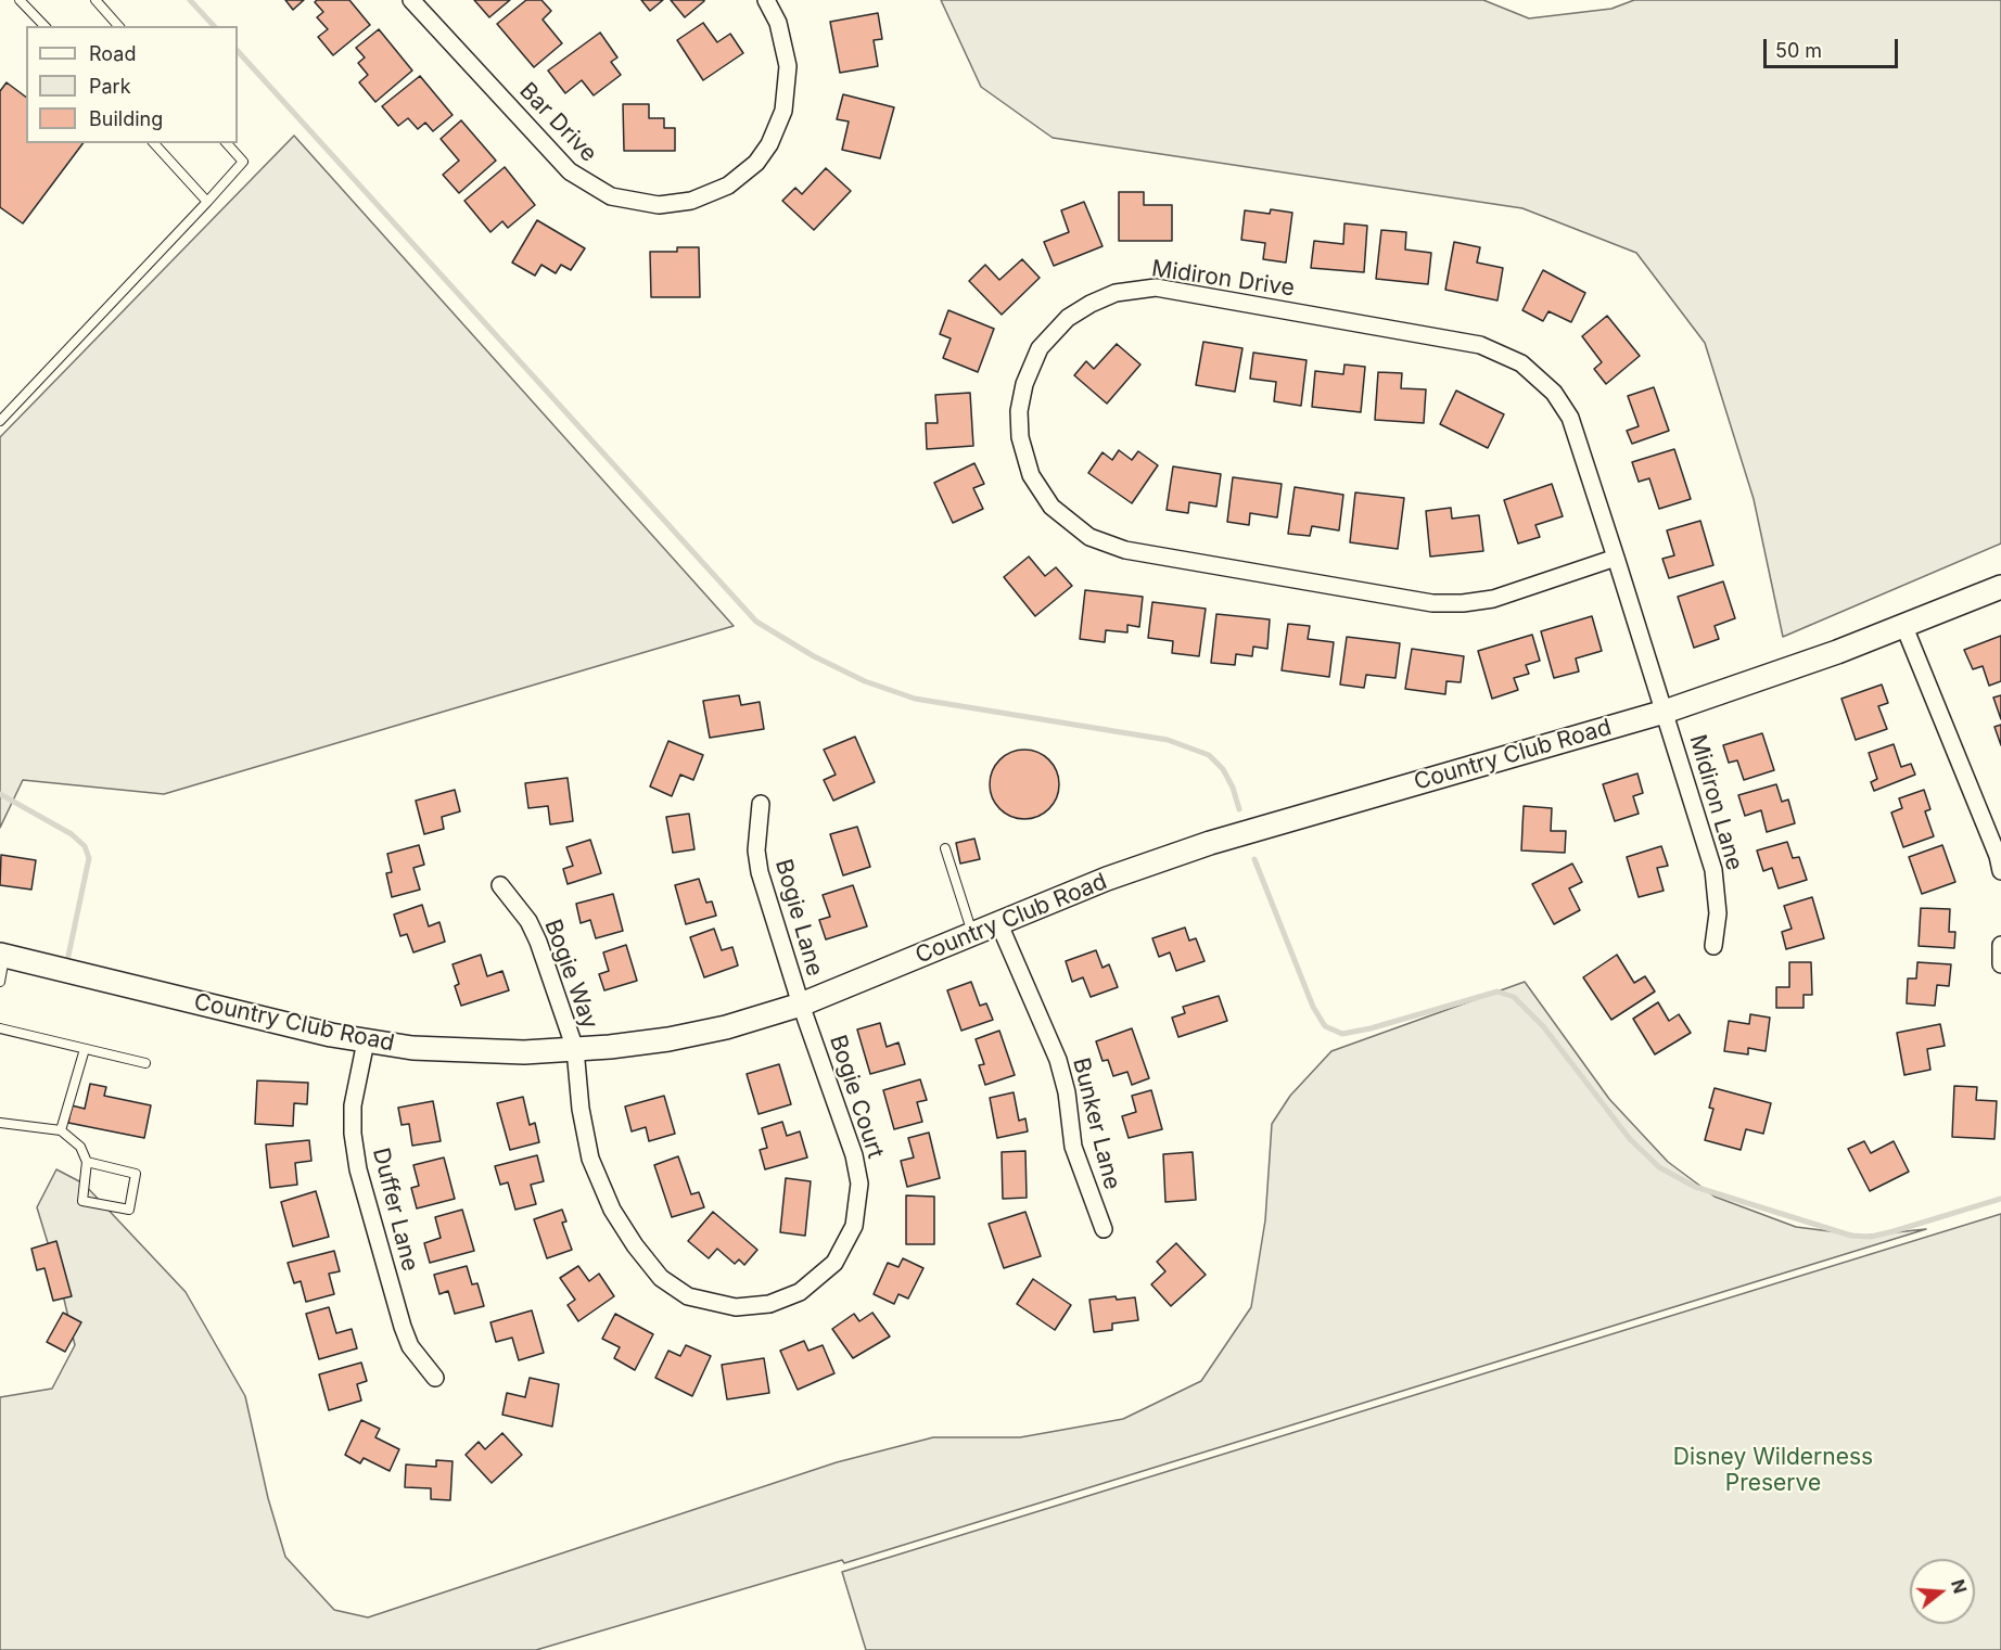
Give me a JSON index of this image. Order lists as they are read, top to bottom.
{
  "streets": {
    "street": [
      "Bar Drive",
      "Midiron Drive",
      "Country Club Road",
      "Midiron Lane",
      "Bogie Lane",
      "Bogie Way",
      "Bogie Court",
      "Bunker Lane",
      "Duffer Lane"
    ]
  },
  "crossings": [
    ["Midiron Drive", "Country Club Road"],
    ["Midiron Drive", "Midiron Lane"],
    ["Country Club Road", "Midiron Lane"],
    ["Country Club Road", "Bogie Lane"],
    ["Country Club Road", "Bogie Way"],
    ["Country Club Road", "Bogie Court"],
    ["Country Club Road", "Bunker Lane"],
    ["Country Club Road", "Duffer Lane"],
    ["Bogie Lane", "Bogie Court"],
    ["Bogie Way", "Bogie Court"]
  ],
  "parks": ["Disney Wilderness Preserve"],
  "legend": ["Road", "Park", "Building"],
  "scale_bar": "50 m",
  "north": "right"
}
